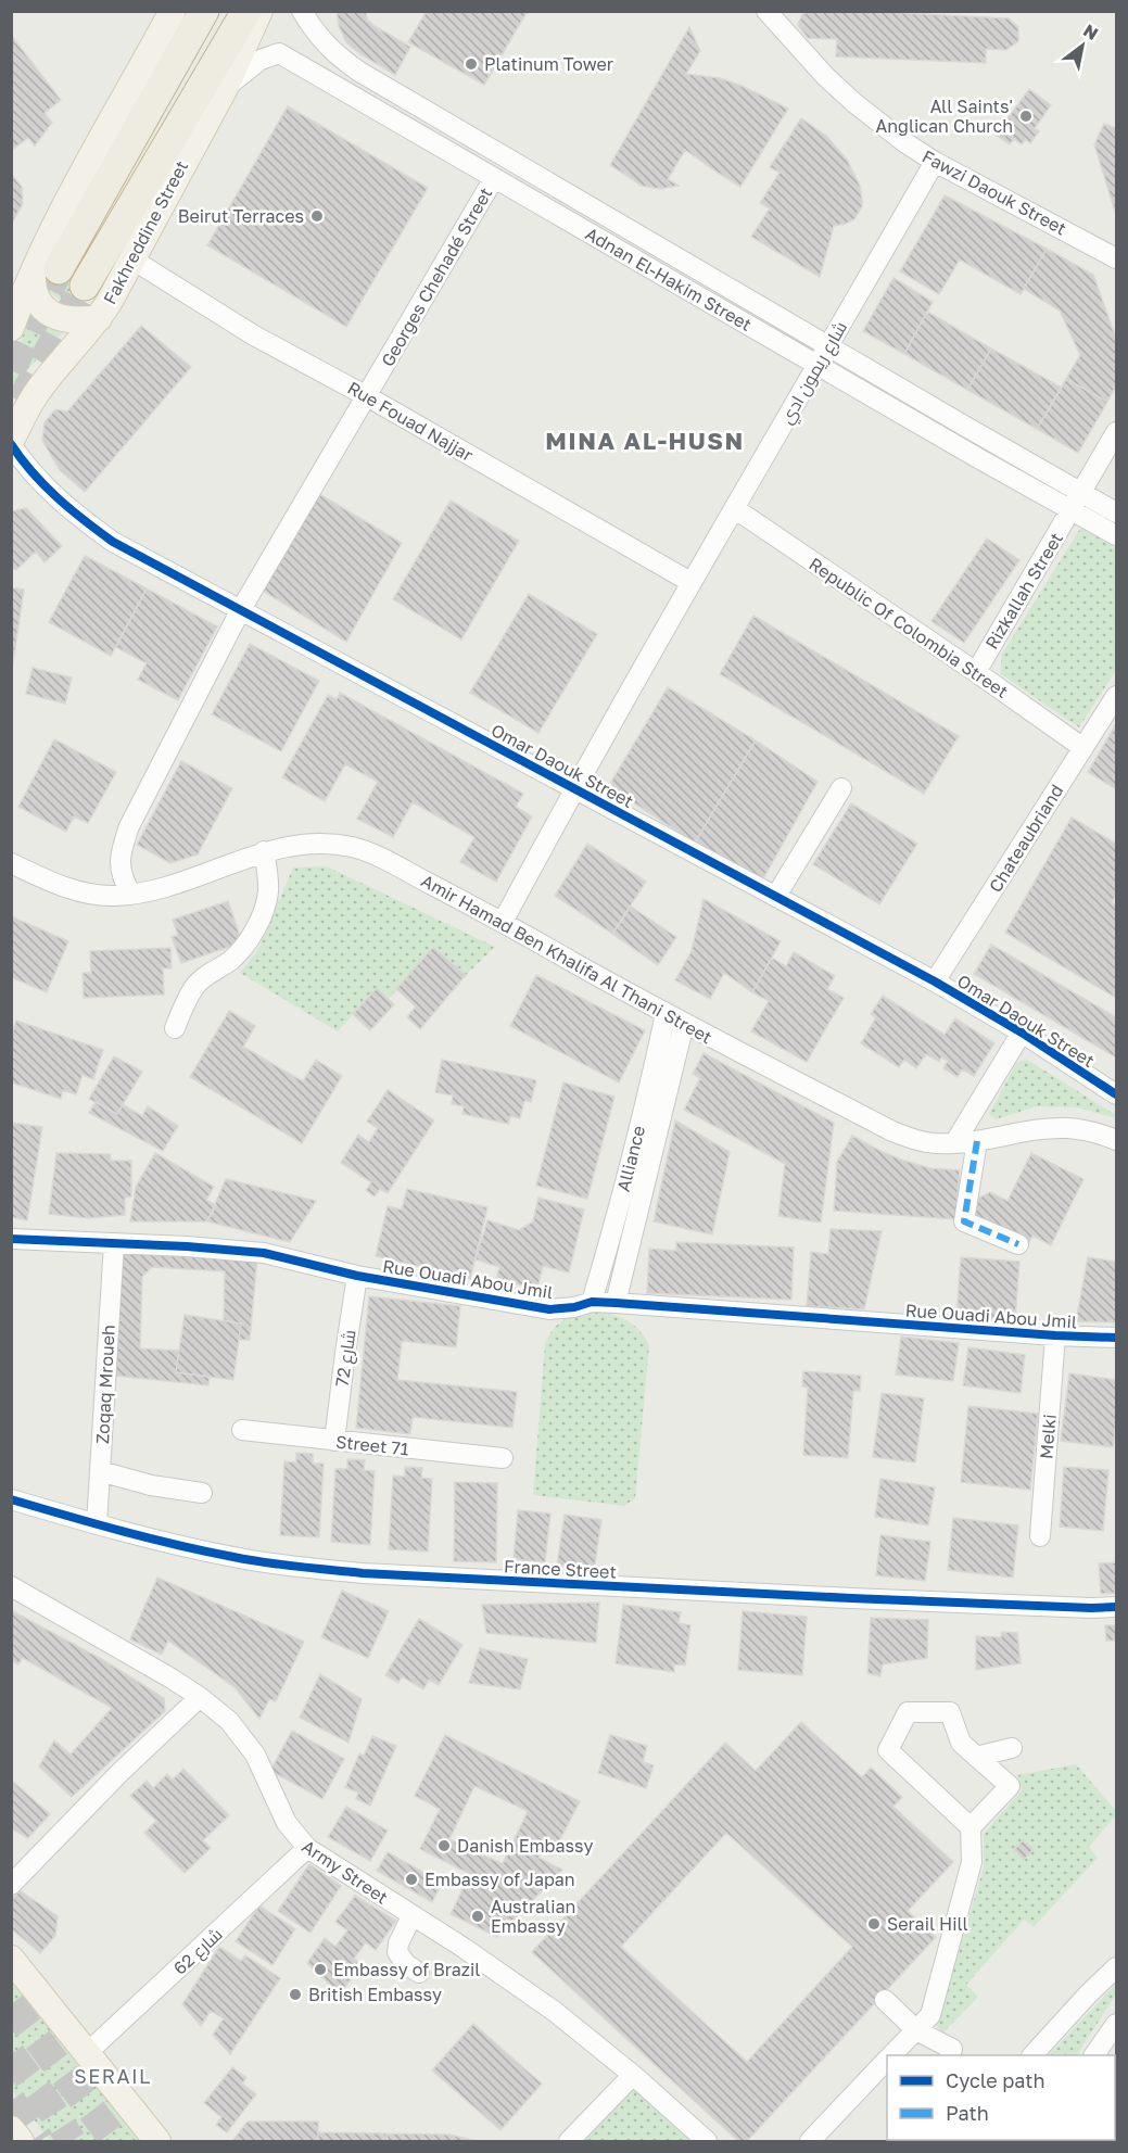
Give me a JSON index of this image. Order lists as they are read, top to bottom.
{
  "streets": {
    "main road": ["Fakhreddine Street"],
    "street": [
      "Fawzi Daouk Street",
      "Georges Chehadé Street",
      "Adnan El-Hakim Street",
      "شارع ريمون ادي",
      "Rue Fouad Najjar",
      "Rizkallah Street",
      "Republic Of Colombia Street",
      "Omar Daouk Street",
      "Chateaubriand",
      "Amir Hamad Ben Khalifa Al Thani Street",
      "Alliance",
      "Rue Ouadi Abou Jmil",
      "شارع 72",
      "Zoqaq Mroueh",
      "Melki",
      "Street 71",
      "France Street",
      "Army Street",
      "شارع 62"
    ]
  },
  "crossings": [
    ["Fawzi Daouk Street", "شارع ريمون ادي"],
    ["Fakhreddine Street", "Adnan El-Hakim Street"],
    ["Fakhreddine Street", "Rue Fouad Najjar"],
    ["Fakhreddine Street", "Omar Daouk Street"],
    ["Georges Chehadé Street", "Adnan El-Hakim Street"],
    ["Georges Chehadé Street", "Rue Fouad Najjar"],
    ["Georges Chehadé Street", "Omar Daouk Street"],
    ["Georges Chehadé Street", "Amir Hamad Ben Khalifa Al Thani Street"],
    ["Adnan El-Hakim Street", "شارع ريمون ادي"],
    ["Adnan El-Hakim Street", "Rizkallah Street"],
    ["شارع ريمون ادي", "Rue Fouad Najjar"],
    ["شارع ريمون ادي", "Republic Of Colombia Street"],
    ["شارع ريمون ادي", "Omar Daouk Street"],
    ["شارع ريمون ادي", "Amir Hamad Ben Khalifa Al Thani Street"],
    ["Rizkallah Street", "Republic Of Colombia Street"],
    ["Republic Of Colombia Street", "Chateaubriand"],
    ["Omar Daouk Street", "Chateaubriand"],
    ["Amir Hamad Ben Khalifa Al Thani Street", "Alliance"],
    ["Alliance", "Rue Ouadi Abou Jmil"],
    ["Rue Ouadi Abou Jmil", "شارع 72"],
    ["Rue Ouadi Abou Jmil", "Zoqaq Mroueh"],
    ["Rue Ouadi Abou Jmil", "Melki"],
    ["شارع 72", "Street 71"],
    ["Zoqaq Mroueh", "France Street"],
    ["Army Street", "شارع 62"]
  ],
  "districts": ["MINA AL-HUSN", "SERAIL"],
  "places": [
    "Platinum Tower",
    "All Saints' Anglican Church",
    "Beirut Terraces",
    "Danish Embassy",
    "Embassy of Japan",
    "Australian Embassy",
    "Serail Hill",
    "Embassy of Brazil",
    "British Embassy"
  ],
  "legend": ["Cycle path", "Path"],
  "north": "top right"
}
